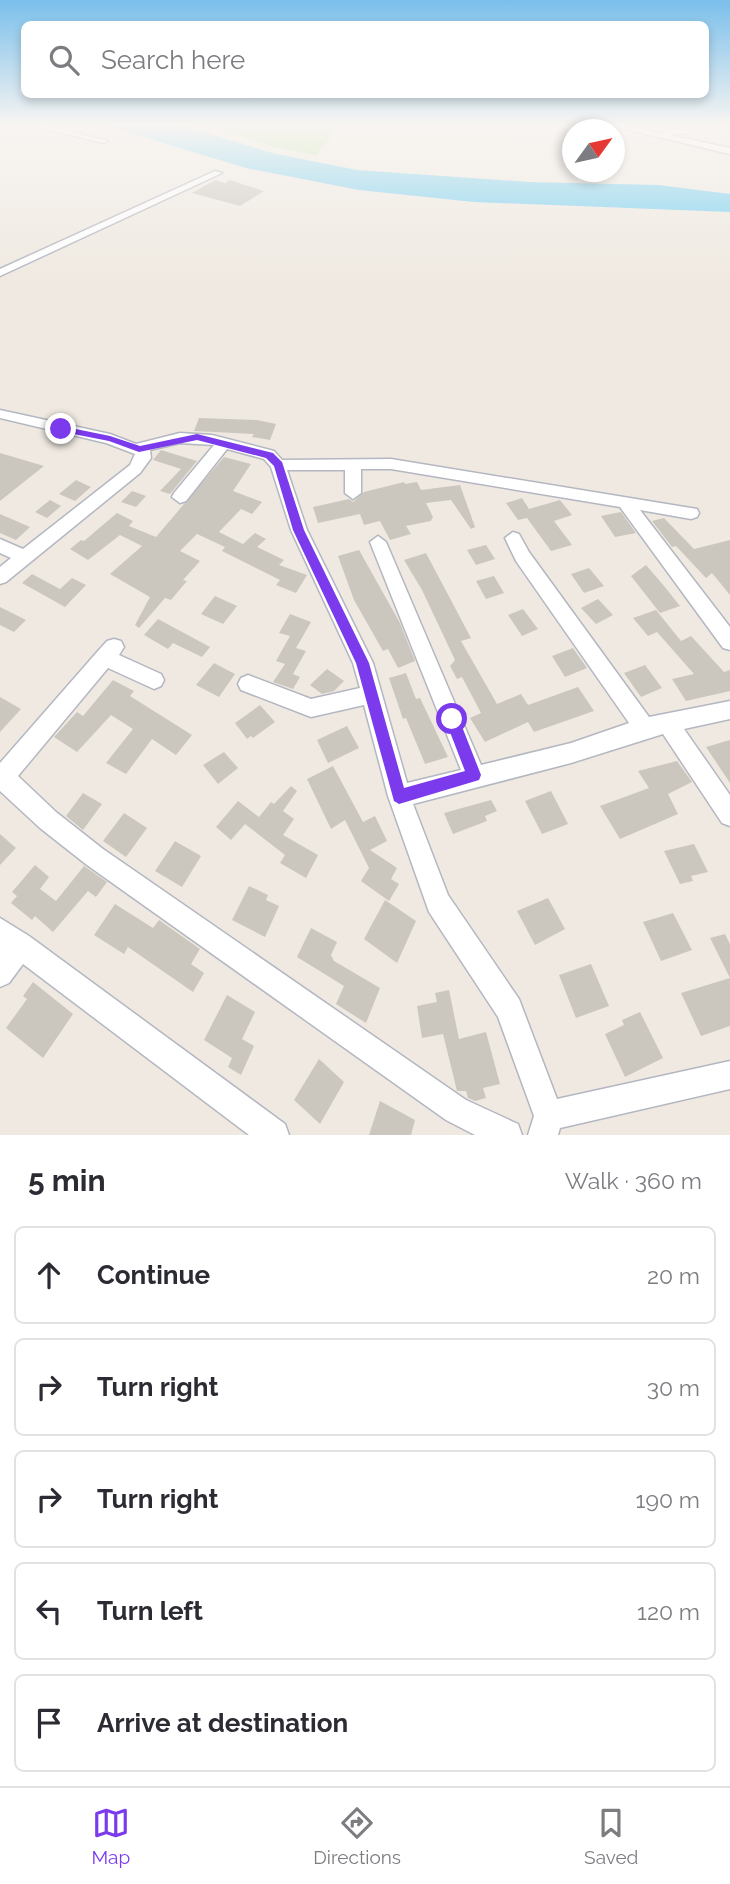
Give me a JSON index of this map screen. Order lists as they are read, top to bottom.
{
  "north": "top right",
  "page": {
    "search": "Search here",
    "heading": ["5 min", "Walk · 360 m"],
    "list": [
      ["Continue", "20 m"],
      ["Turn right", "30 m"],
      ["Turn right", "190 m"],
      ["Turn left", "120 m"],
      "Arrive at destination"
    ],
    "nav": ["Map", "Directions", "Saved"]
  }
}
